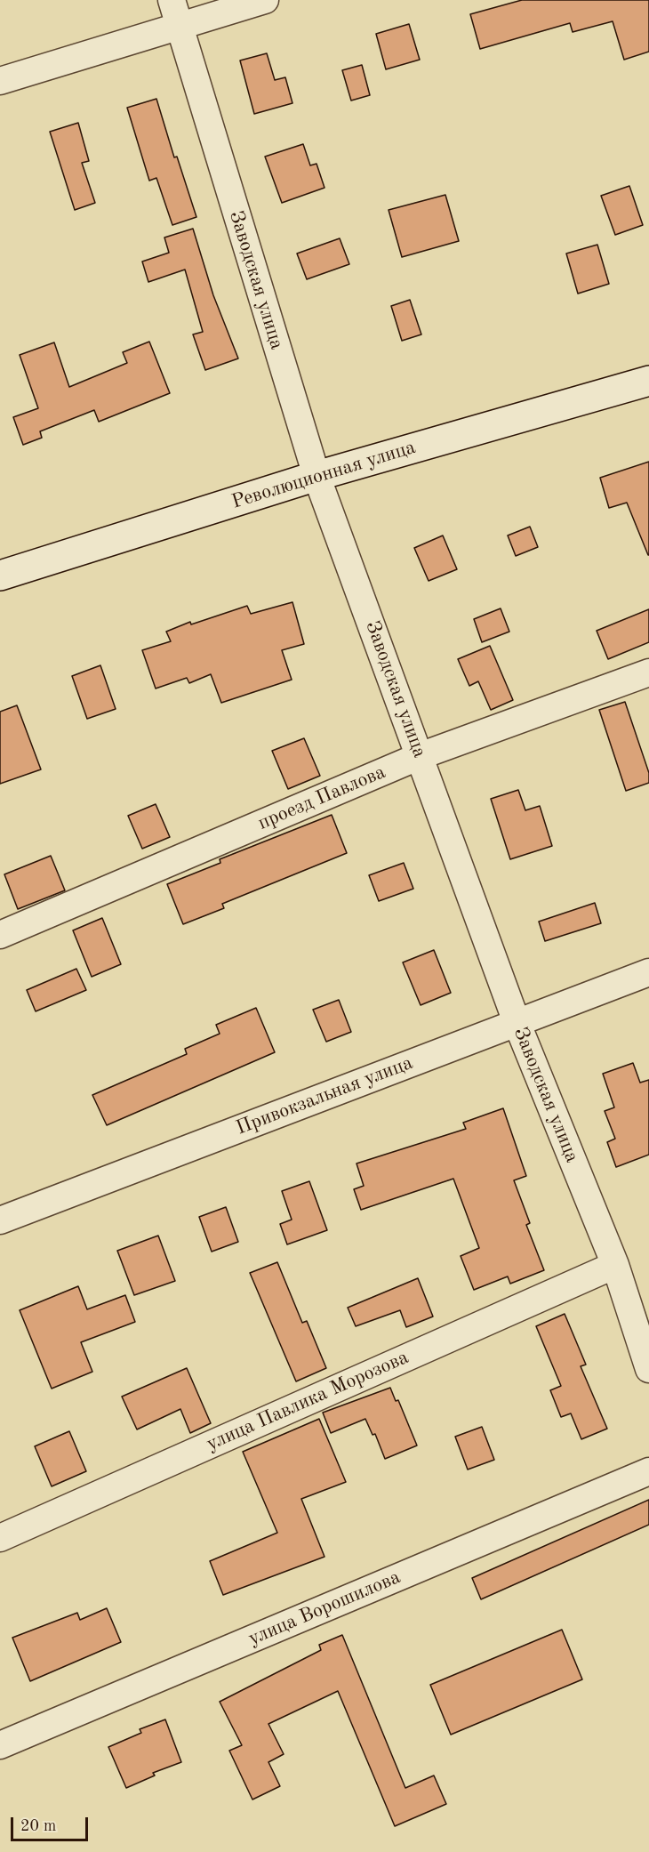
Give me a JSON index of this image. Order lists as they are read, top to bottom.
{
  "streets": {
    "street": [
      "Заводская улица",
      "Революционная улица",
      "проезд Павлова",
      "Привокзальная улица",
      "улица Павлика Морозова",
      "улица Ворошилова"
    ]
  },
  "crossings": [
    ["Заводская улица", "Революционная улица"],
    ["Заводская улица", "проезд Павлова"],
    ["Заводская улица", "Привокзальная улица"],
    ["Заводская улица", "улица Павлика Морозова"]
  ],
  "scale_bar": "20 m"
}
